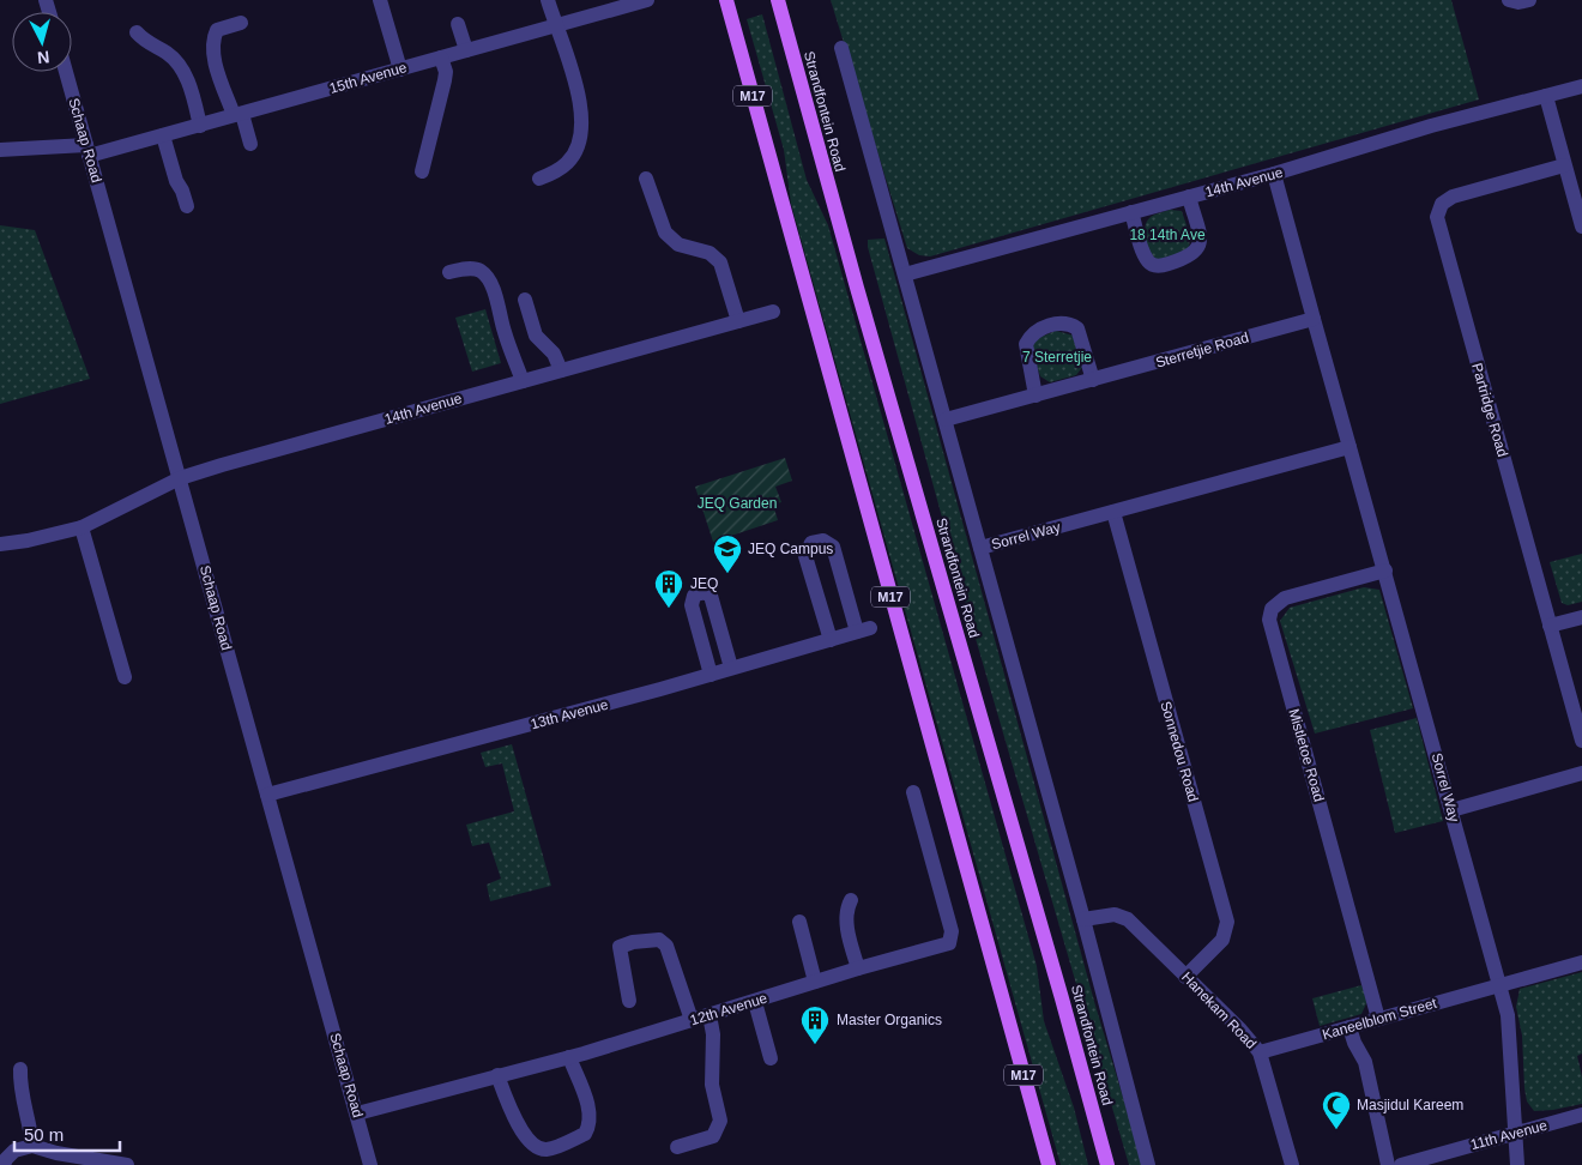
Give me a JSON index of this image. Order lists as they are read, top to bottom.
{
  "streets": {
    "main road": ["M17", "Strandfontein Road"],
    "street": [
      "15th Avenue",
      "Schaap Road",
      "14th Avenue",
      "Sterretjie Road",
      "Partridge Road",
      "Sorrel Way",
      "13th Avenue",
      "Sonnedou Road",
      "Mistletoe Road",
      "12th Avenue",
      "Hanekam Road",
      "Kaneelblom Street",
      "11th Avenue"
    ]
  },
  "crossings": [
    ["15th Avenue", "Schaap Road"],
    ["Strandfontein Road", "14th Avenue"],
    ["Strandfontein Road", "Sterretjie Road"],
    ["Strandfontein Road", "Sorrel Way"],
    ["Strandfontein Road", "Hanekam Road"],
    ["Schaap Road", "14th Avenue"],
    ["Schaap Road", "13th Avenue"],
    ["Schaap Road", "12th Avenue"],
    ["Sterretjie Road", "Sorrel Way"],
    ["Sorrel Way", "Sonnedou Road"],
    ["Sorrel Way", "Mistletoe Road"],
    ["Sorrel Way", "Kaneelblom Street"],
    ["Sorrel Way", "11th Avenue"],
    ["Sonnedou Road", "Hanekam Road"],
    ["Mistletoe Road", "Kaneelblom Street"],
    ["Hanekam Road", "Kaneelblom Street"]
  ],
  "parks": ["18 14th Ave", "7 Sterretjie", "JEQ Garden"],
  "places": {
    "school or university": ["JEQ Campus"],
    "building": ["JEQ", "Master Organics"],
    "mosque": ["Masjidul Kareem"]
  },
  "scale_bar": "50 m",
  "north": "bottom"
}
